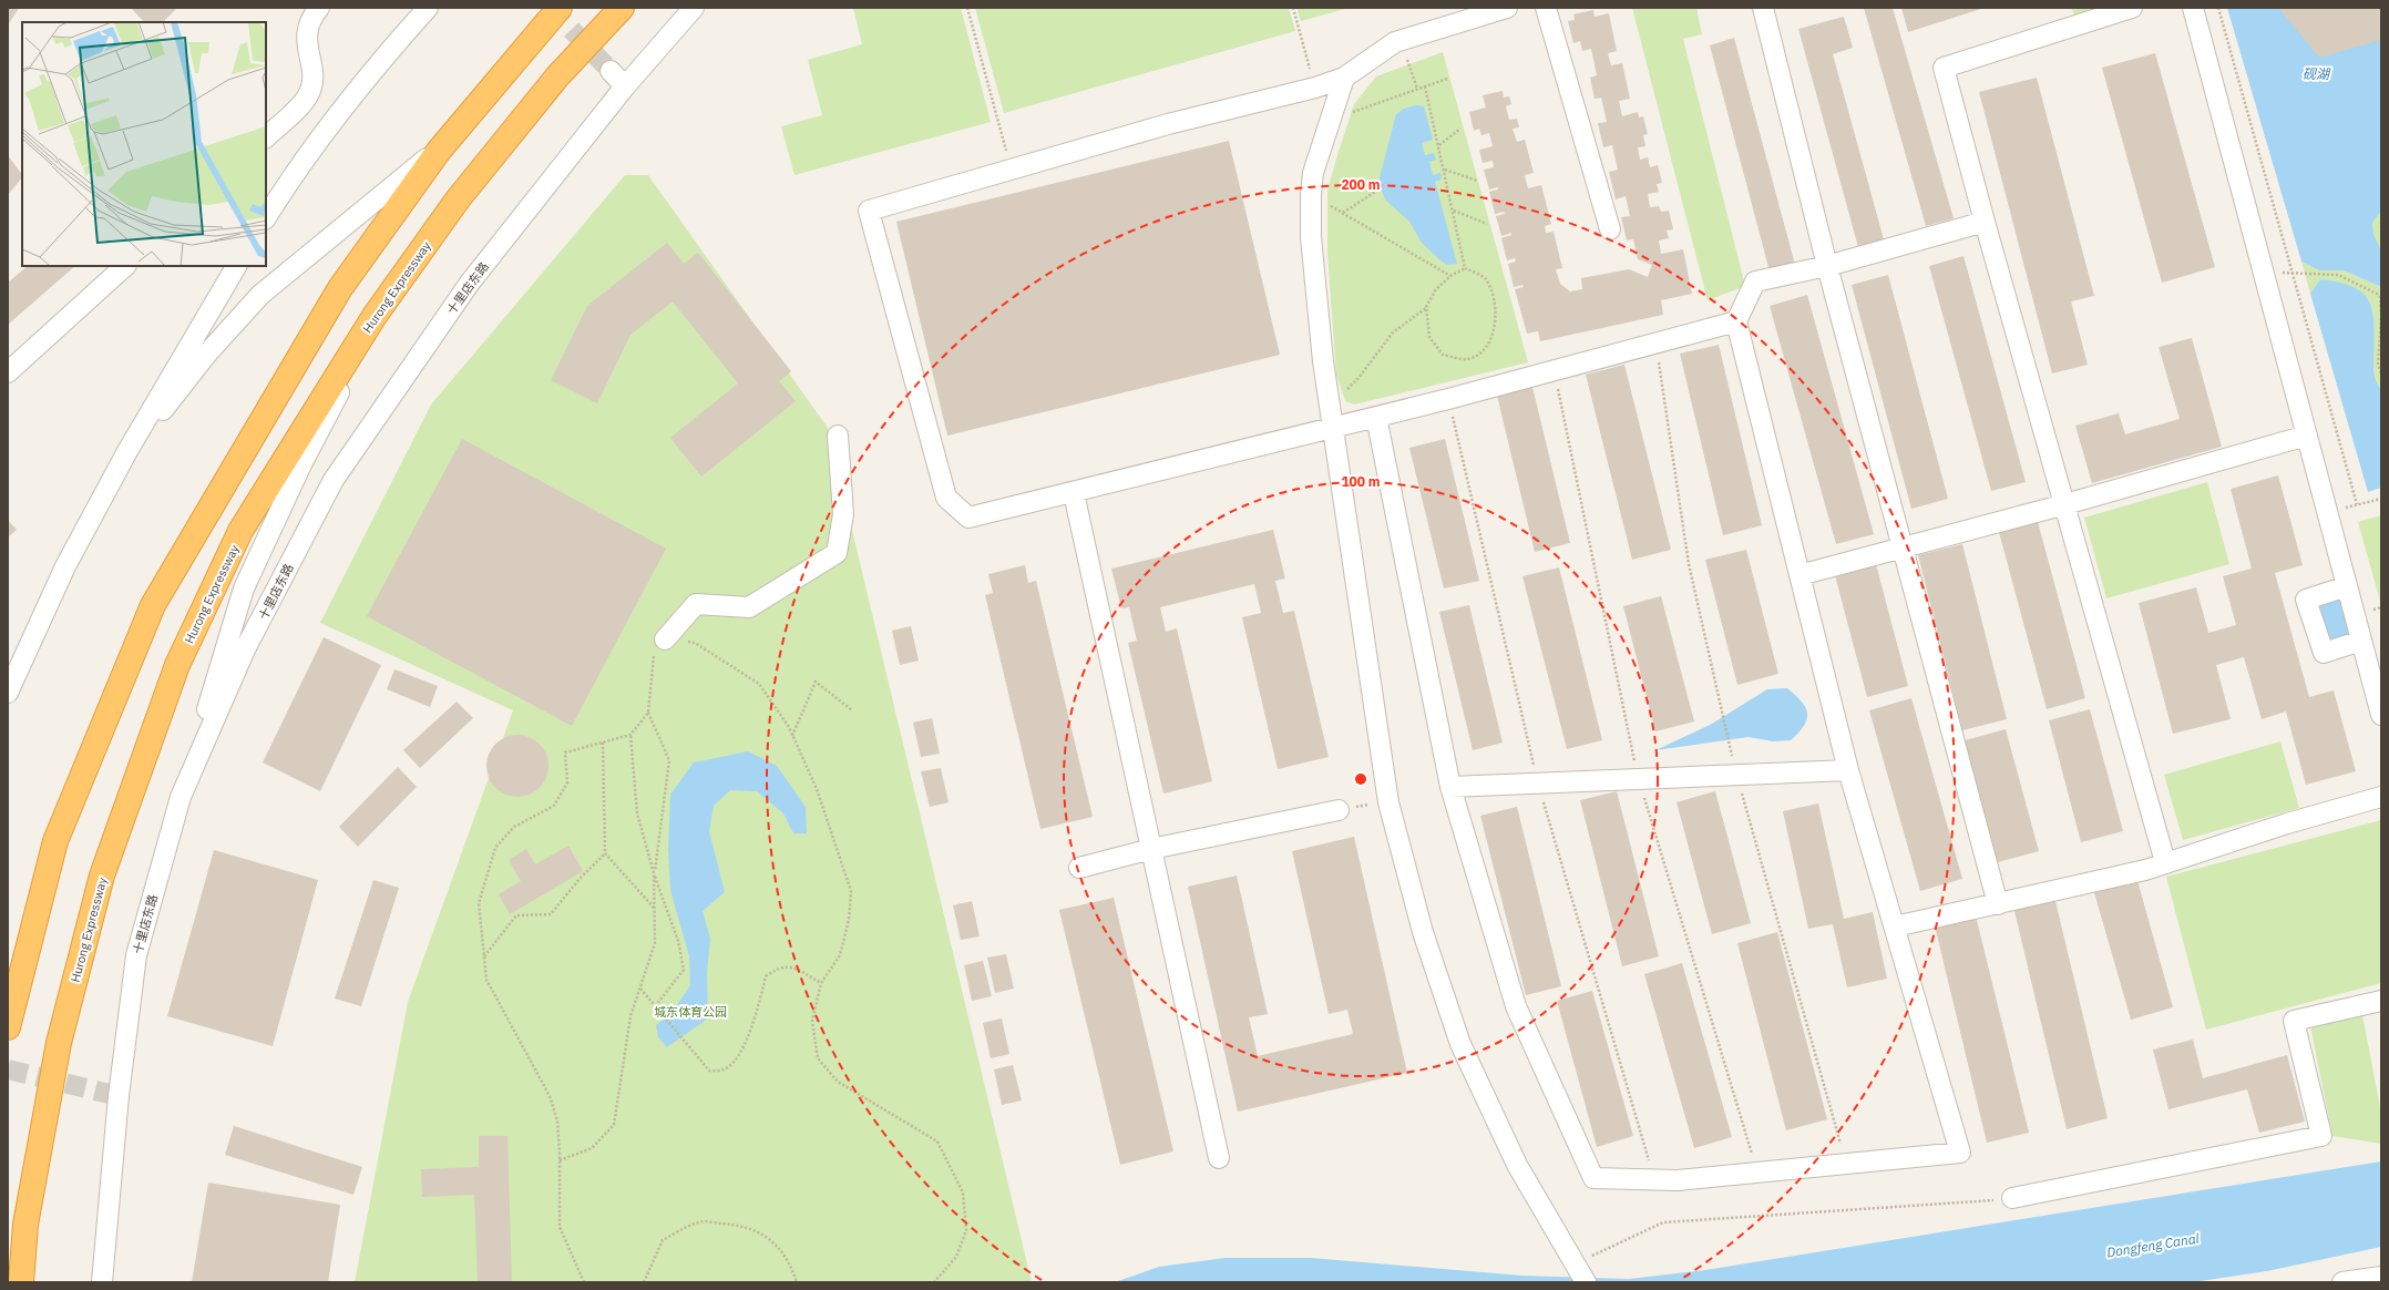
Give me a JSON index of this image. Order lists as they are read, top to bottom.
{
  "streets": {
    "highway": ["Hurong Expressway"],
    "street": ["十里店东路"]
  },
  "water": ["砚湖", "Dongfeng Canal"],
  "parks": ["城东体育公园"],
  "rings": ["200 m", "100 m"]
}
